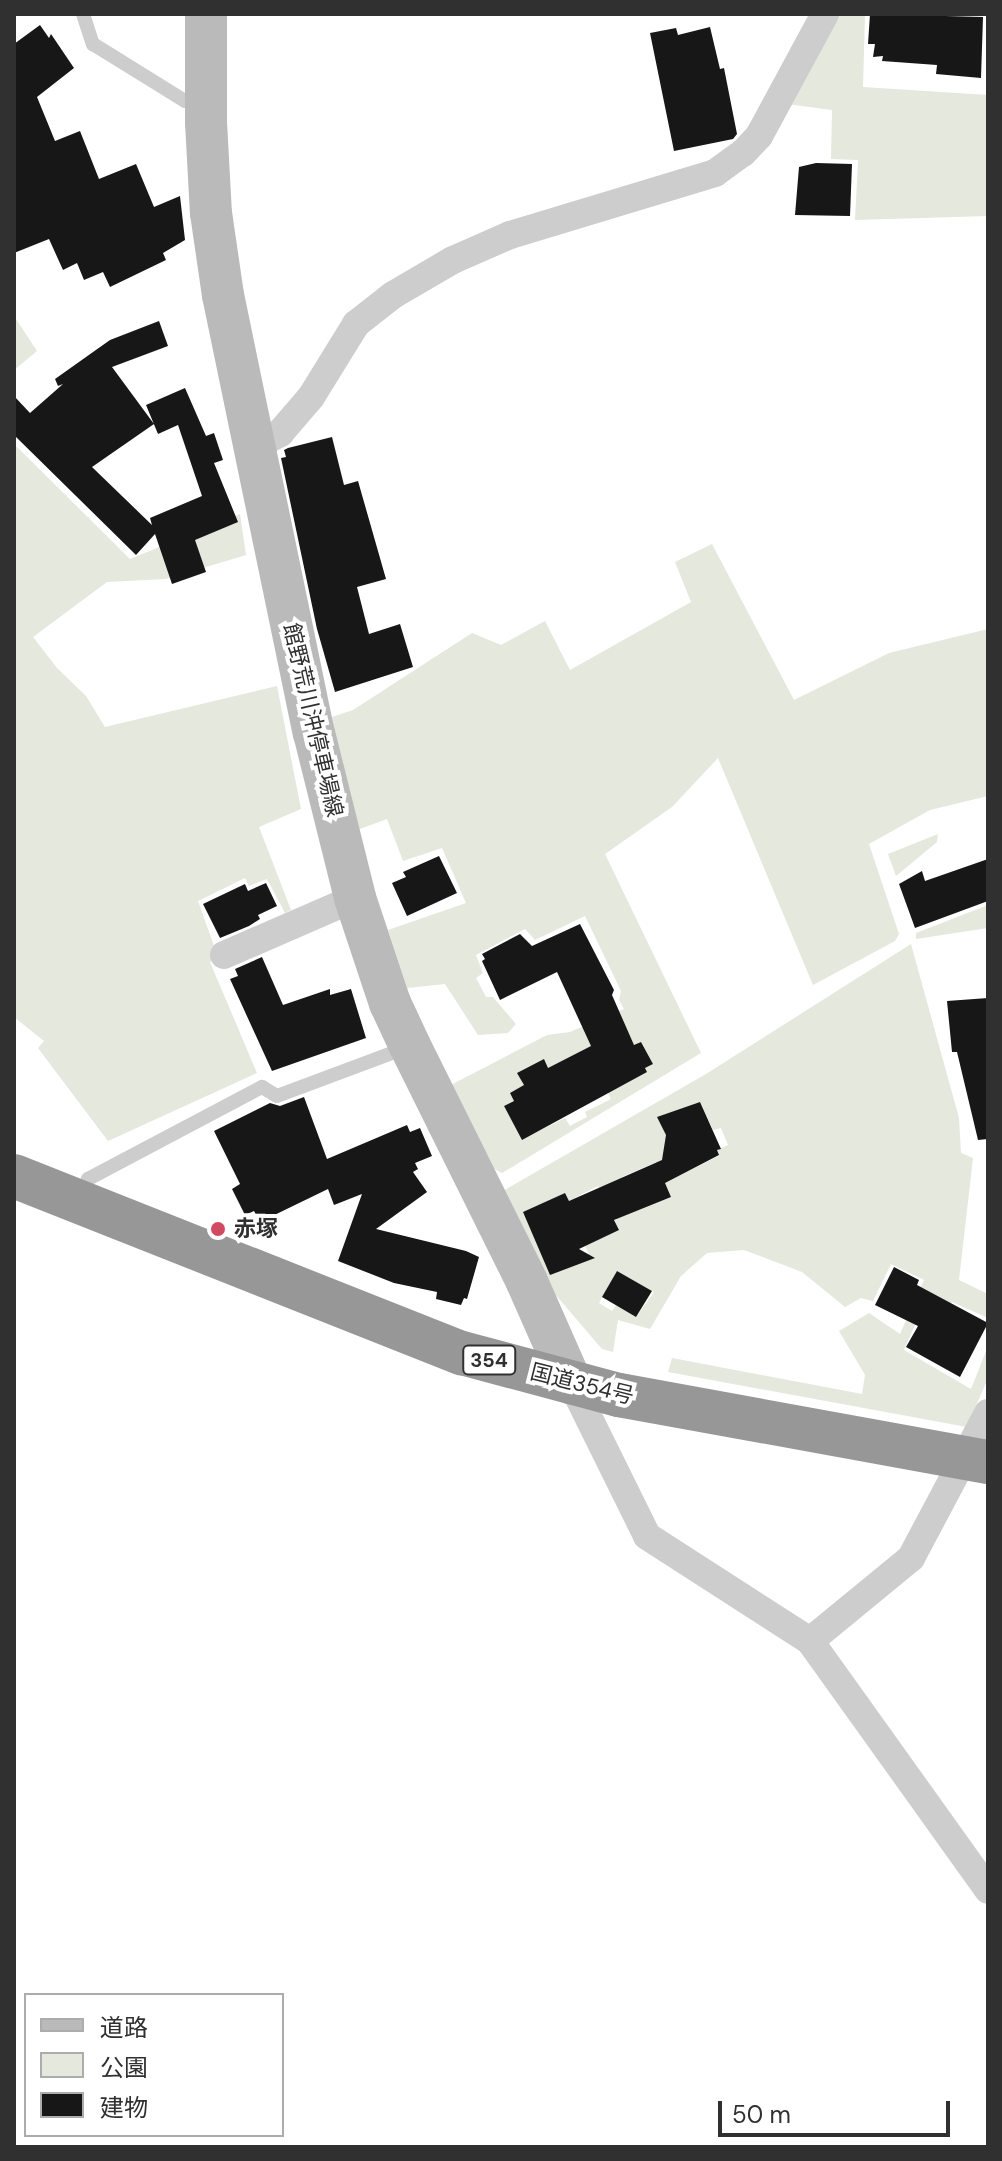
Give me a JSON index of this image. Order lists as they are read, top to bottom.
{
  "streets": {
    "highway": ["354", "国道354号"],
    "main road": ["館野荒川沖停車場線"]
  },
  "crossings": [
    ["館野荒川沖停車場線", "国道354号"]
  ],
  "places": ["赤塚"],
  "legend": ["道路", "公園", "建物"],
  "scale_bar": "50 m"
}
